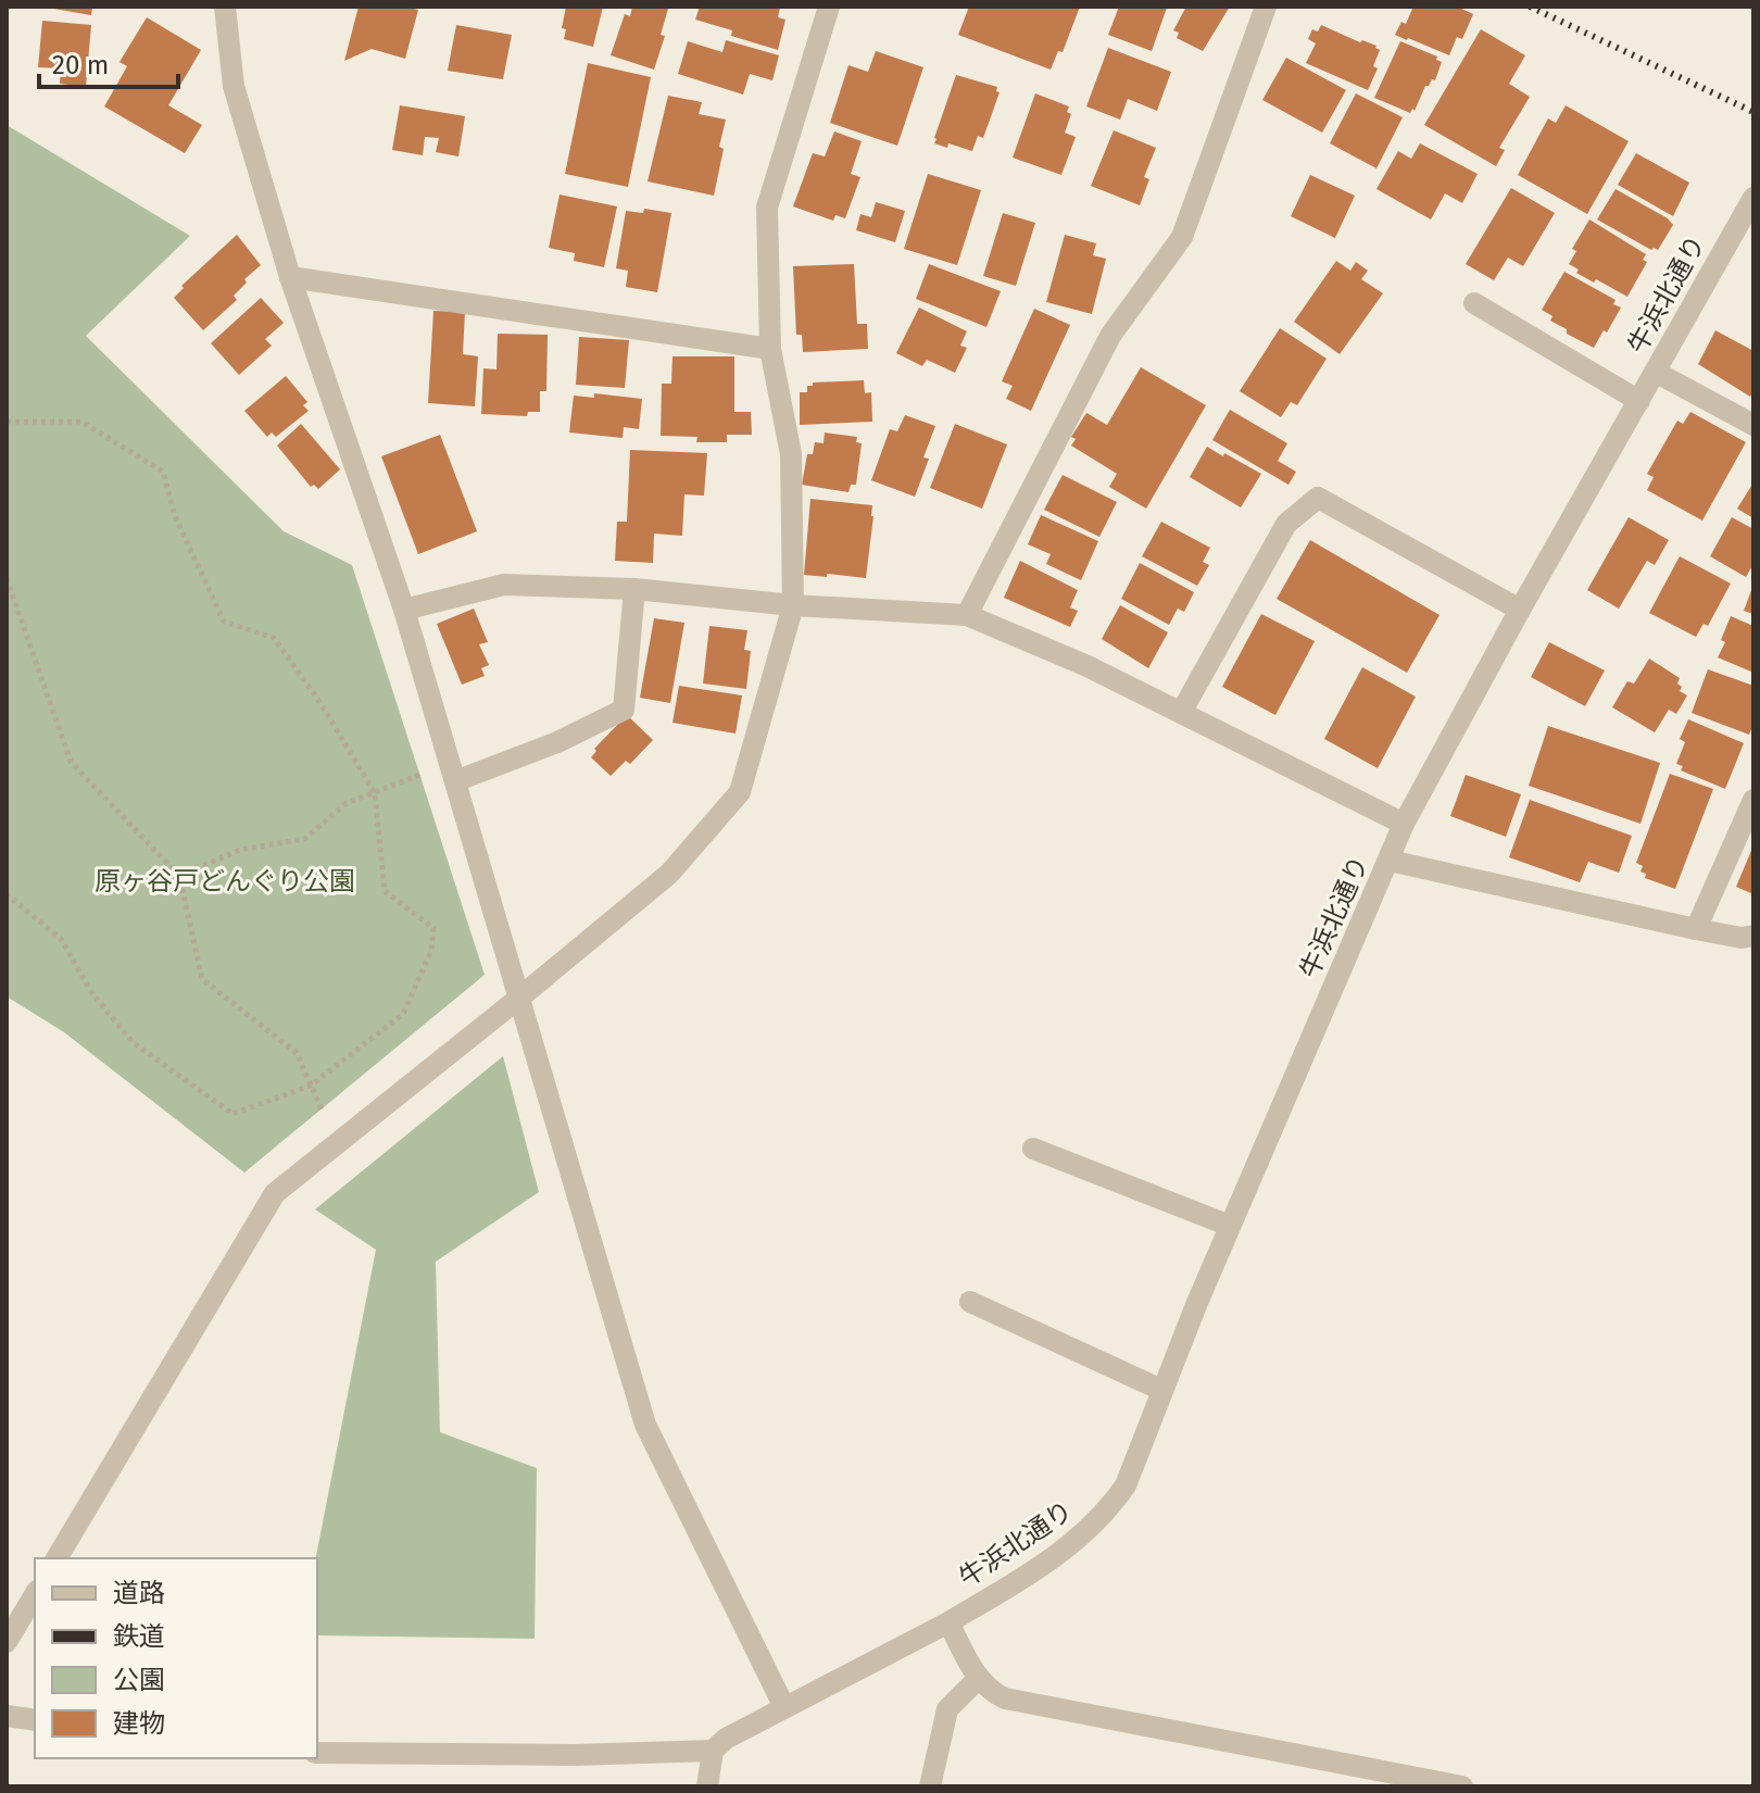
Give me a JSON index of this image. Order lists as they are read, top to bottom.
{
  "streets": {
    "street": ["牛浜北通り"]
  },
  "parks": ["原ヶ谷戸どんぐり公園"],
  "legend": [
    "道路",
    "鉄道",
    "公園",
    "建物"
  ],
  "scale_bar": "20 m"
}
